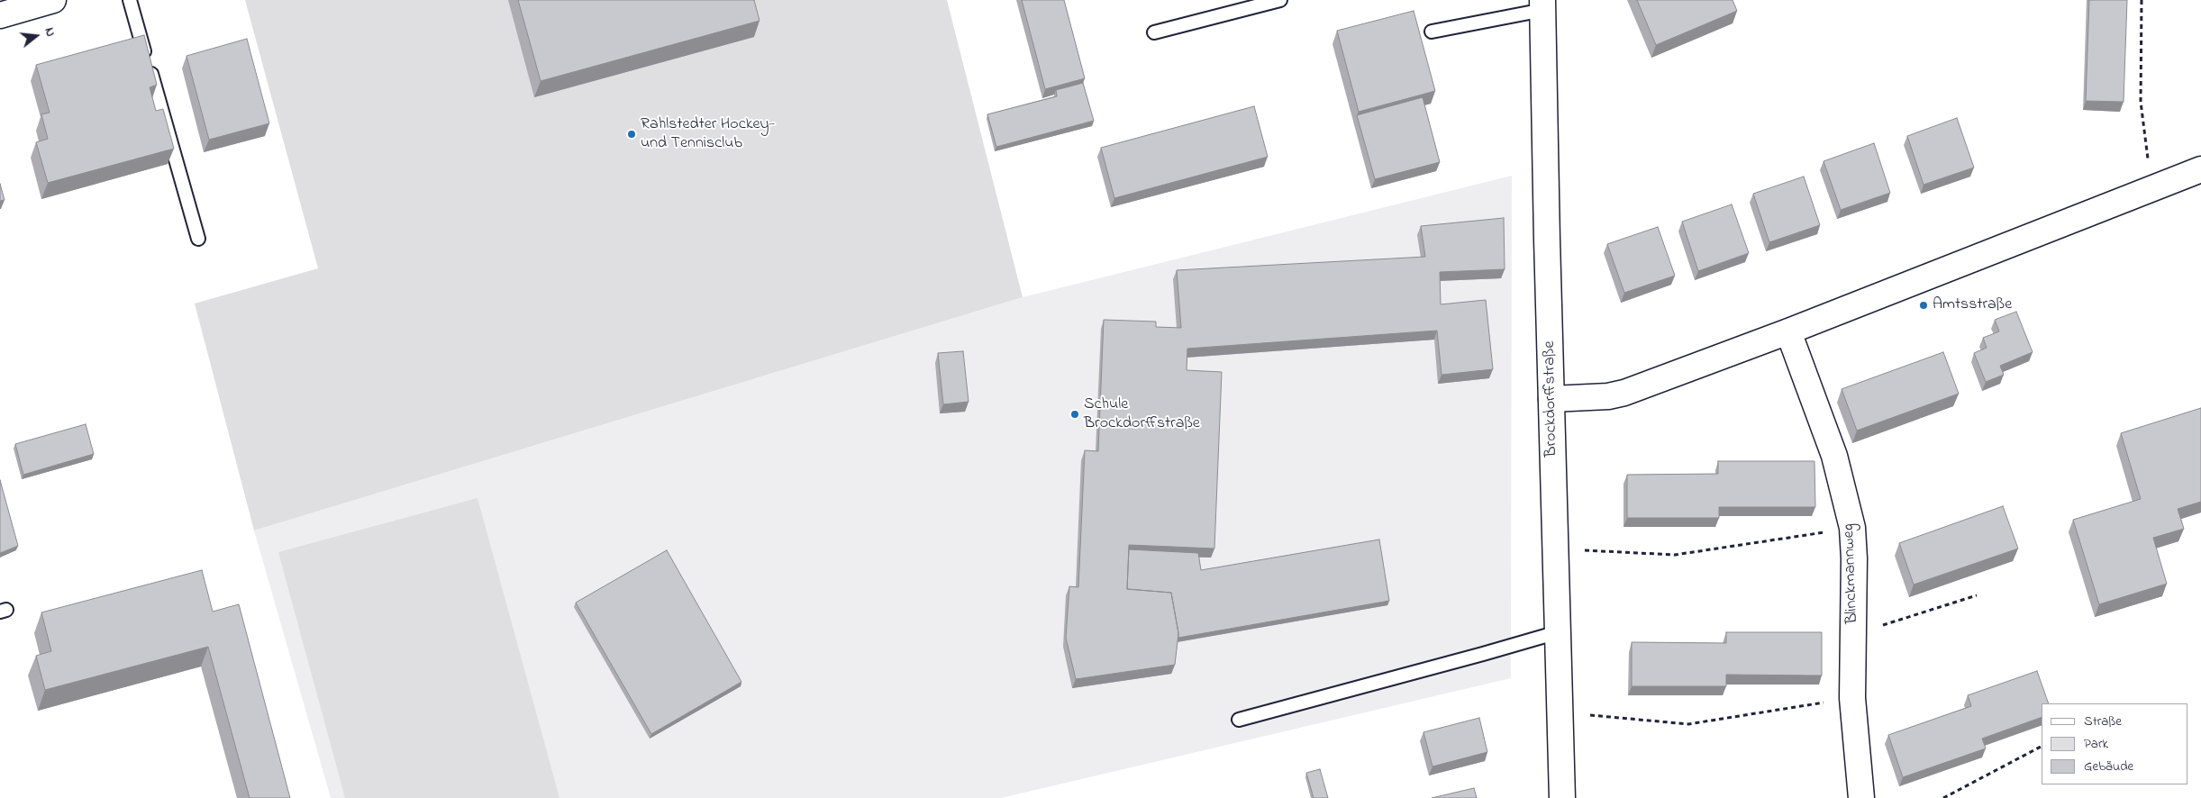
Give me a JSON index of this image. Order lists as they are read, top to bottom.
{
  "streets": {
    "street": ["Brockdorffstraße", "Blinckmannweg"]
  },
  "places": ["Rahlstedter Hockey- und Tennisclub", "Amtsstraße", "Schule Brockdorffstraße"],
  "legend": ["Straße", "Park", "Gebäude"],
  "north": "right"
}
